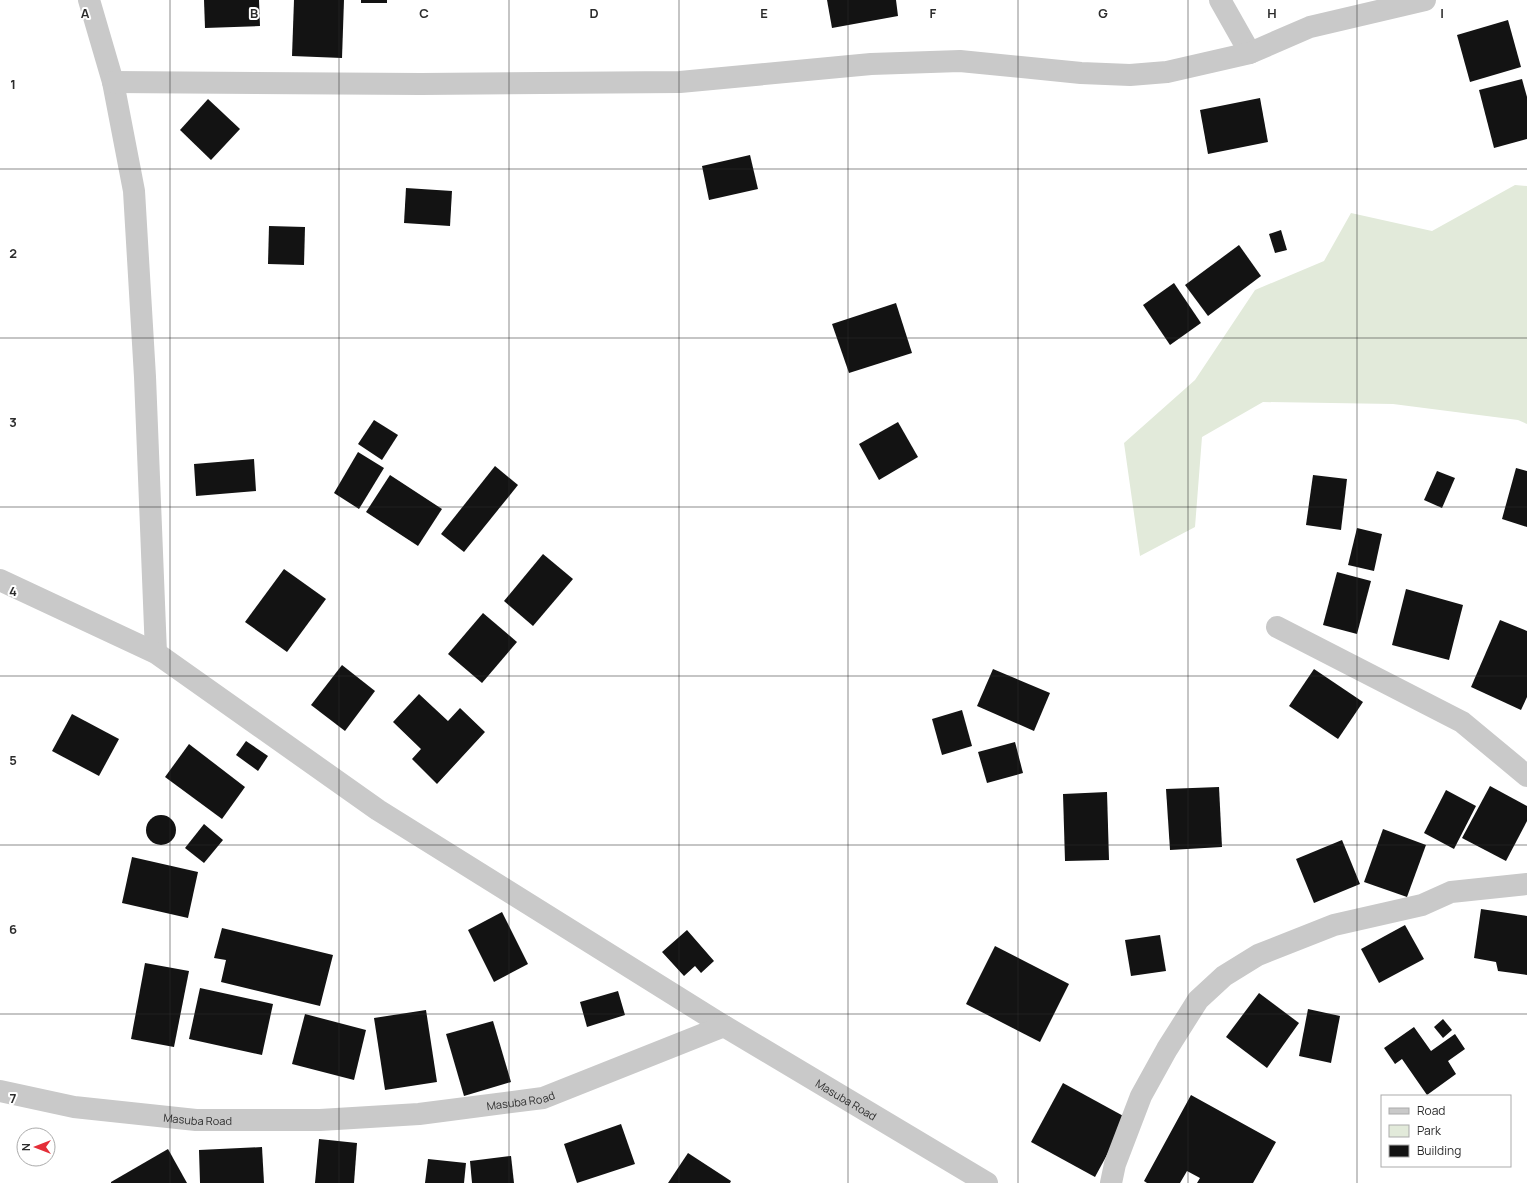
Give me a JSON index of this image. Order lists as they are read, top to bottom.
{
  "streets": {
    "street": ["Masuba Road"]
  },
  "legend": ["Road", "Park", "Building"],
  "north": "left",
  "grid": {
    "columns": [
      "A",
      "B",
      "C",
      "D",
      "E",
      "F",
      "G",
      "H",
      "I"
    ],
    "rows": [
      "1",
      "2",
      "3",
      "4",
      "5",
      "6",
      "7"
    ]
  }
}
